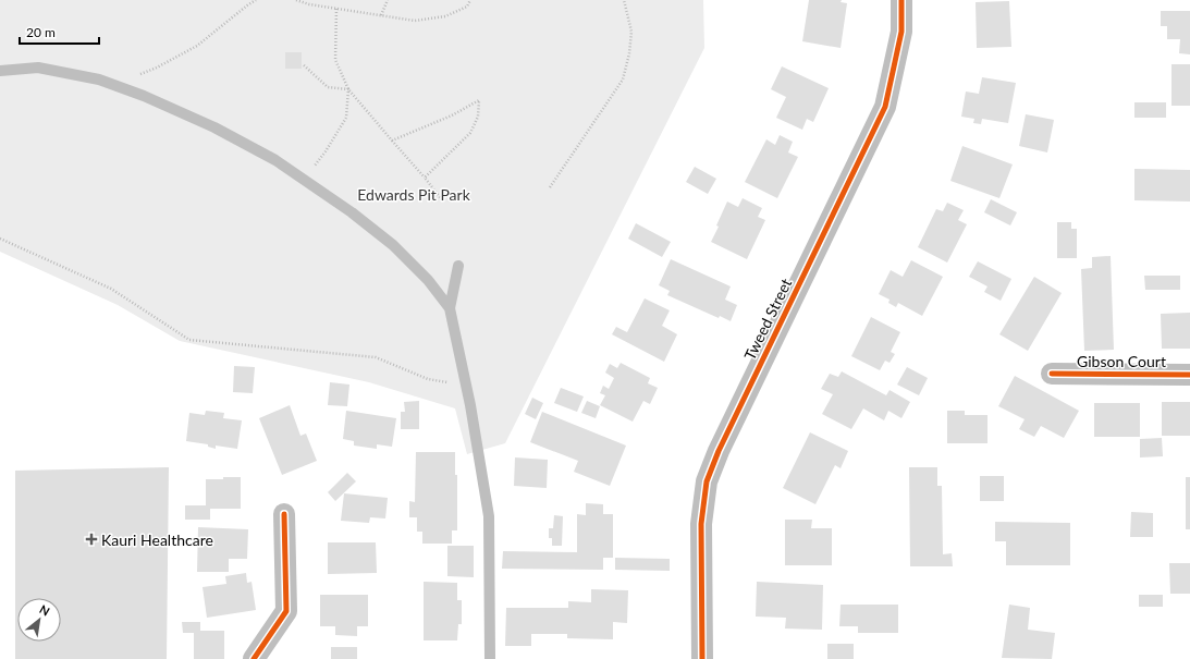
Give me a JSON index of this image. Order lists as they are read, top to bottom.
{
  "streets": {
    "street": ["Tweed Street", "Gibson Court"]
  },
  "parks": ["Edwards Pit Park"],
  "places": {
    "health": ["Kauri Healthcare"]
  },
  "scale_bar": "20 m",
  "north": "top right"
}
